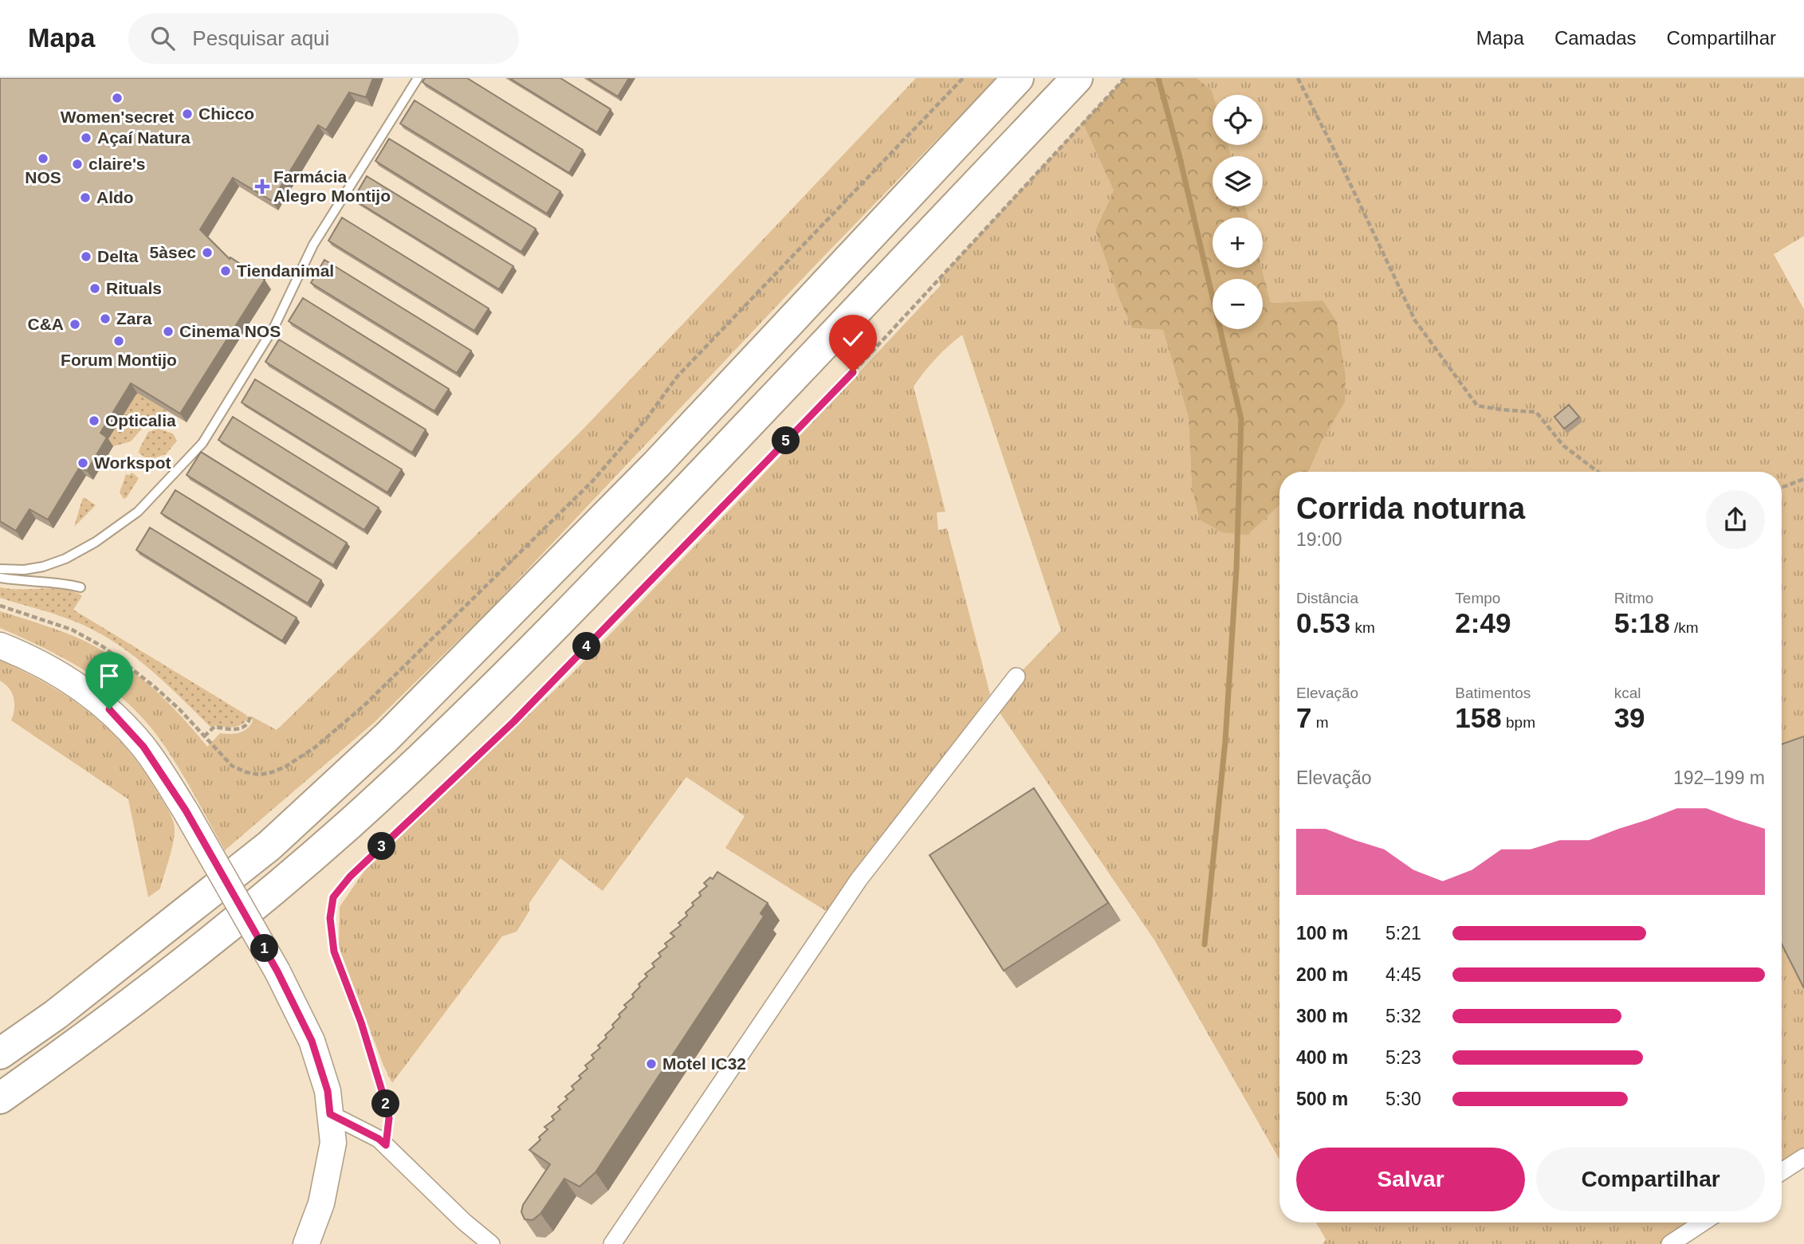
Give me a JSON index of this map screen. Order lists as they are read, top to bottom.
{
  "places": {
    "other": [
      "Women'secret",
      "Chicco",
      "Açaí Natura",
      "NOS",
      "claire's",
      "Aldo",
      "5àsec",
      "Delta",
      "Tiendanimal",
      "Rituals",
      "Zara",
      "C&A",
      "Cinema NOS",
      "Forum Montijo",
      "Opticalia",
      "Workspot",
      "Motel IC32"
    ],
    "health": ["Farmácia Alegro Montijo"]
  },
  "page": {
    "header": "Mapa",
    "search": "Pesquisar aqui",
    "nav": ["Mapa", "Camadas", "Compartilhar"],
    "map_buttons": ["+", "−"],
    "pins": [
      "5",
      "4",
      "3",
      "1",
      "2"
    ],
    "heading": ["Corrida noturna", "19:00"],
    "stats": [
      ["Distância", "0.53 km"],
      ["Tempo", "2:49"],
      ["Ritmo", "5:18 /km"],
      ["Elevação", "7 m"],
      ["Batimentos", "158 bpm"],
      ["kcal", "39"]
    ],
    "chart": ["Elevação", "192–199 m"],
    "list": [
      {
        "name": "100 m",
        "note": "5:21"
      },
      {
        "name": "200 m",
        "note": "4:45"
      },
      {
        "name": "300 m",
        "note": "5:32"
      },
      {
        "name": "400 m",
        "note": "5:23"
      },
      {
        "name": "500 m",
        "note": "5:30"
      }
    ],
    "buttons": ["Salvar", "Compartilhar"]
  }
}
